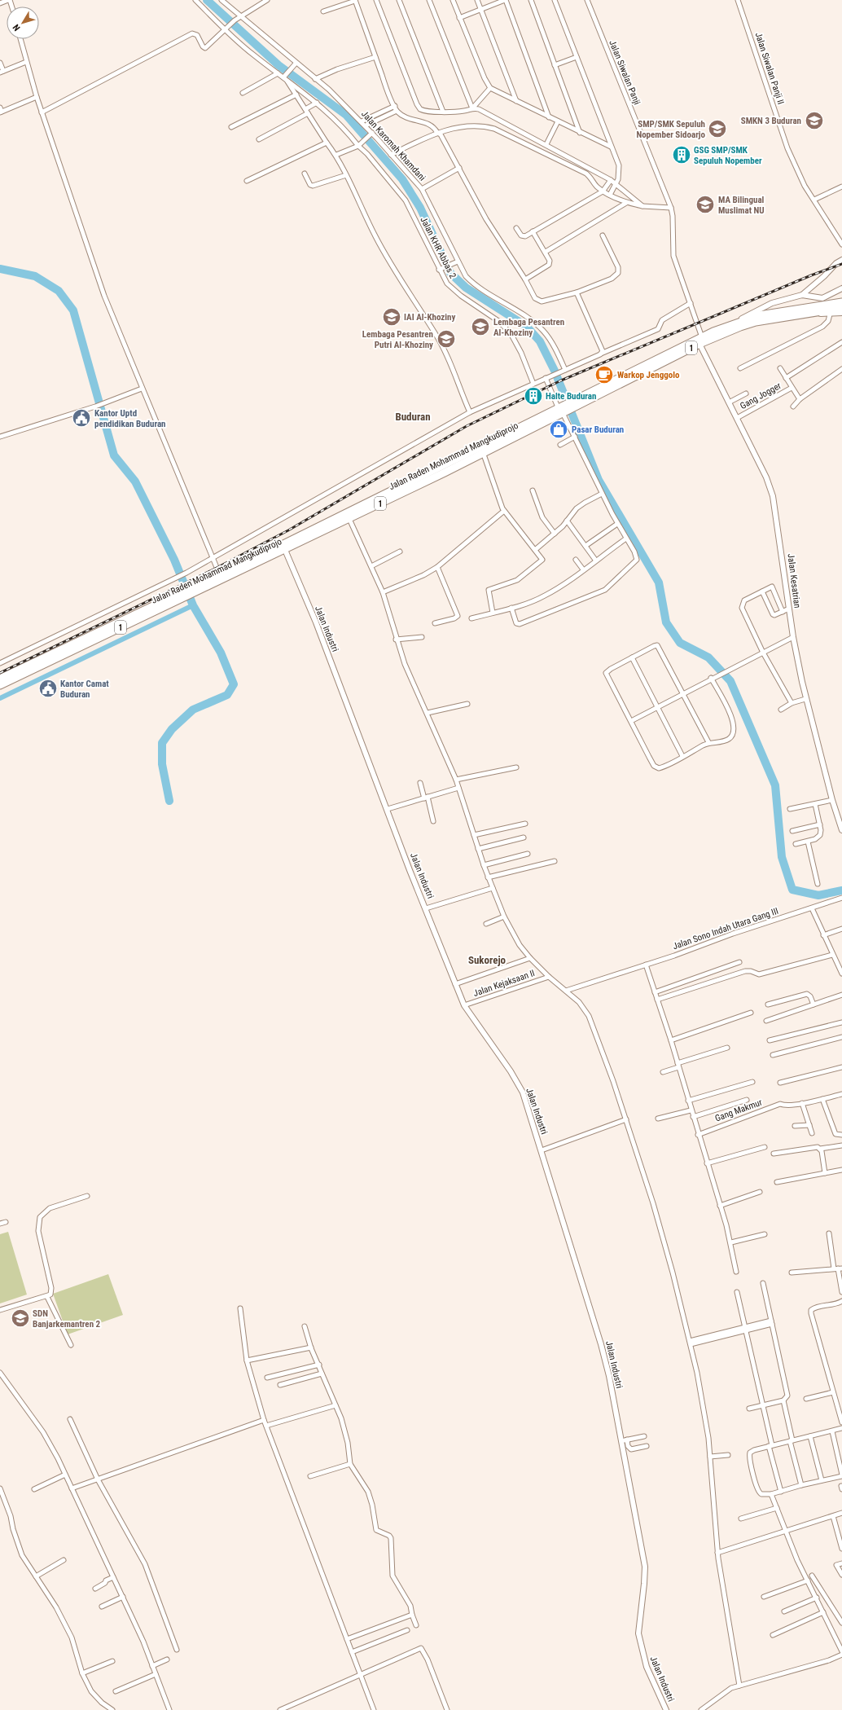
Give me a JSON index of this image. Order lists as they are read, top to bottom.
{
  "streets": {
    "highway": ["1", "Jalan Raden Mohammad Mangkudiprojo"],
    "street": [
      "Jalan Siwalan Panji II",
      "Jalan Siwalan Panji",
      "Jalan Karomah Khamdani",
      "Jalan KHR Abbas 2",
      "Gang Jogger",
      "Jalan Kesatrian",
      "Jalan Industri",
      "Jalan Sono Indah Utara Gang III",
      "Jalan Kejaksaan II",
      "Gang Makmur"
    ]
  },
  "crossings": [
    ["Jalan Siwalan Panji", "Jalan Raden Mohammad Mangkudiprojo"],
    ["Jalan Siwalan Panji", "Jalan Kesatrian"],
    ["Gang Jogger", "Jalan Kesatrian"],
    ["Jalan Raden Mohammad Mangkudiprojo", "Jalan Kesatrian"],
    ["Jalan Raden Mohammad Mangkudiprojo", "Jalan Industri"],
    ["Jalan Industri", "Jalan Kejaksaan II"]
  ],
  "districts": ["Buduran", "Sukorejo"],
  "places": {
    "school or university": [
      "SMKN 3 Buduran",
      "SMP/SMK Sepuluh Nopember Sidoarjo",
      "MA Bilingual Muslimat NU",
      "IAI Al-Khoziny",
      "Lembaga Pesantren Al-Khoziny",
      "Lembaga Pesantren Putri Al-Khoziny",
      "SDN Banjarkemantren 2"
    ],
    "building": ["GSG SMP/SMK Sepuluh Nopember", "Halte Buduran"],
    "cafe": ["Warkop Jenggolo"],
    "public building": ["Kantor Uptd pendidikan Buduran", "Kantor Camat Buduran"],
    "shop": ["Pasar Buduran"]
  },
  "north": "bottom left"
}
